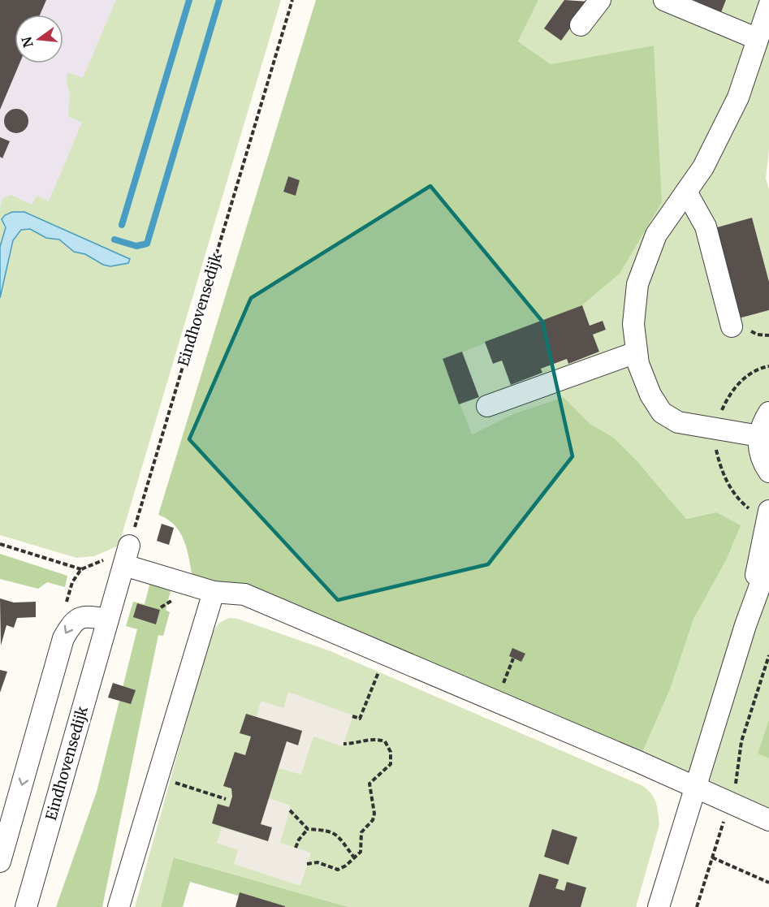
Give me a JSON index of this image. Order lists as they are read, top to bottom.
{
  "streets": {
    "street": ["Eindhovensedijk"]
  },
  "north": "left"
}
